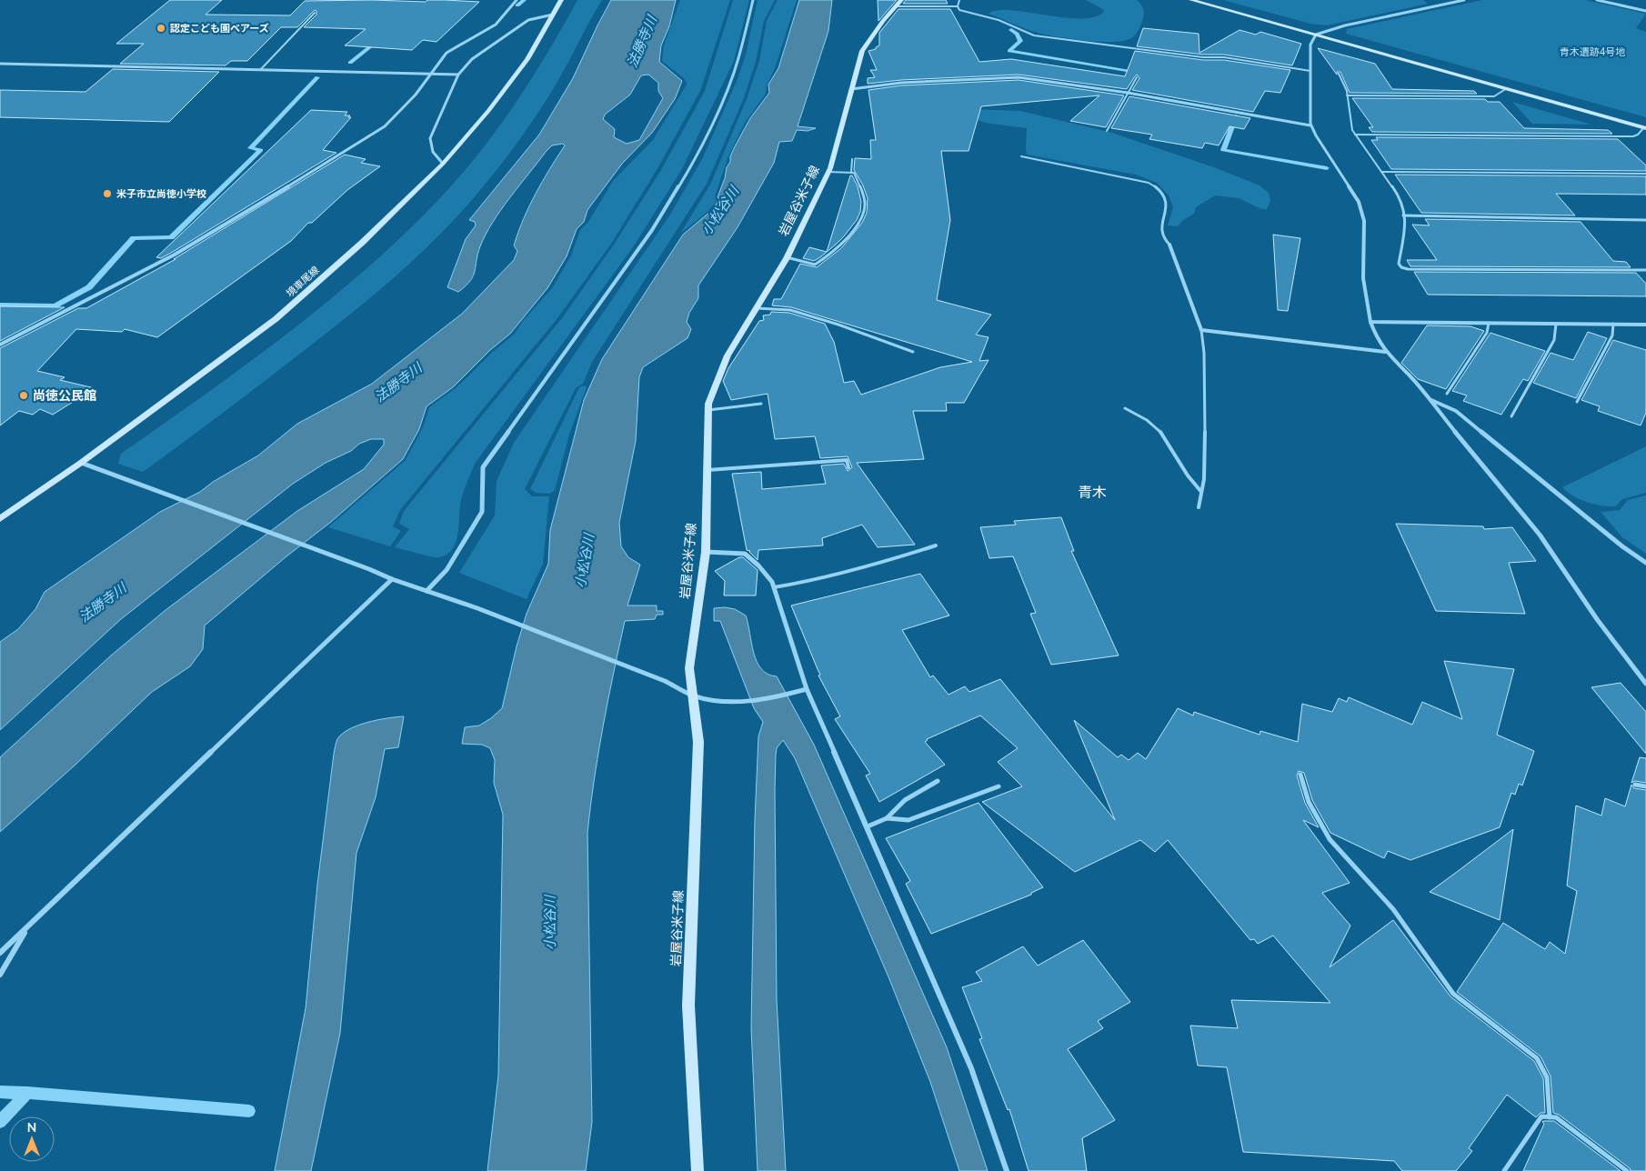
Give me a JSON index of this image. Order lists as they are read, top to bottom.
{
  "streets": {
    "main road": ["岩屋谷米子線", "境車尾線"]
  },
  "districts": ["青木"],
  "water": ["法勝寺川", "小松谷川"],
  "parks": ["青木遺跡4号地"],
  "places": ["認定こども園ベアーズ", "米子市立尚徳小学校", "尚徳公民館"],
  "north": "top"
}
